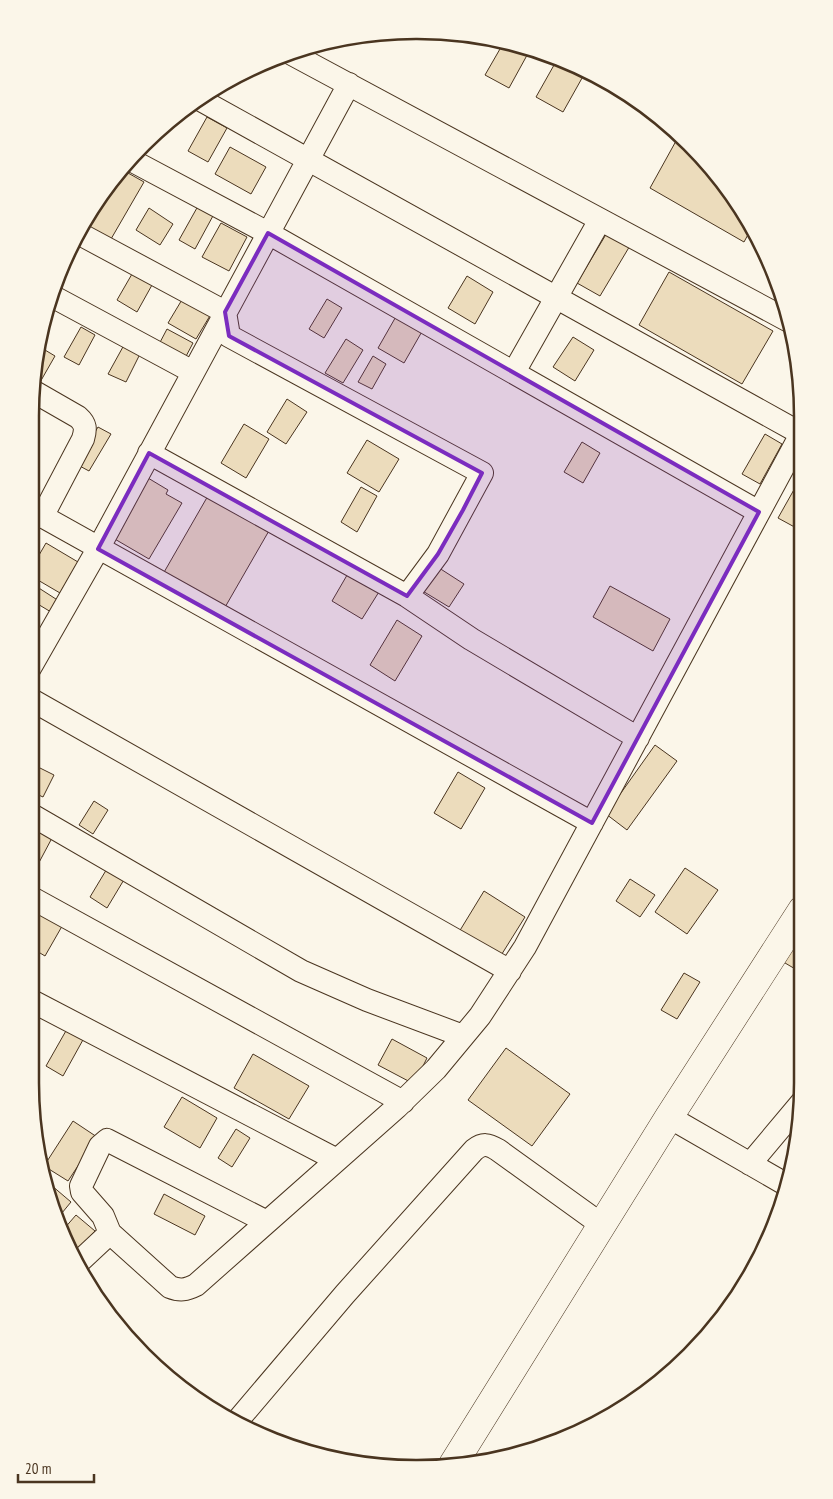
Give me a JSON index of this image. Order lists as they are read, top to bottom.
{
  "scale_bar": "20 m"
}
